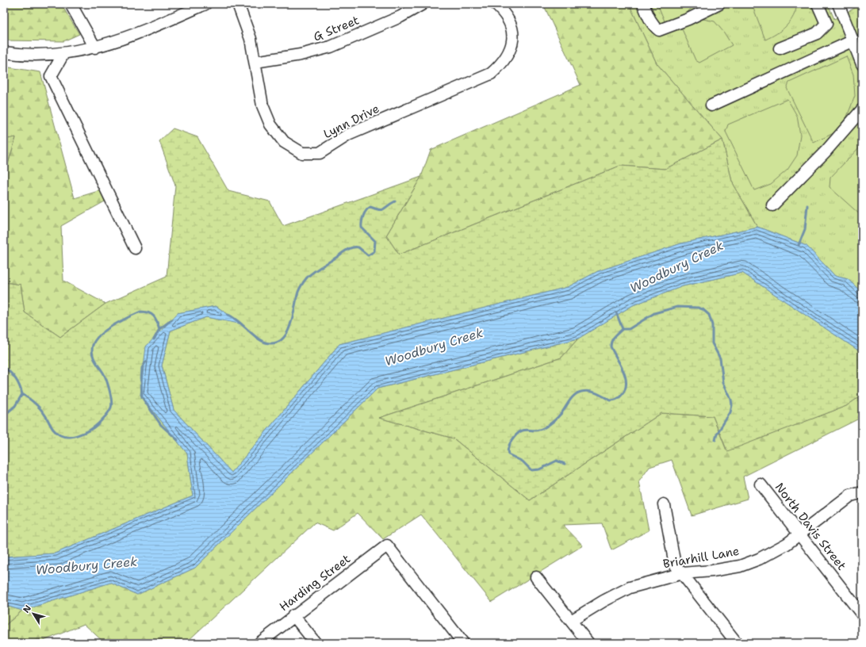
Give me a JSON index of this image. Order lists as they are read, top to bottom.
{
  "streets": {
    "street": [
      "G Street",
      "Lynn Drive",
      "North Davis Street",
      "Briarhill Lane",
      "Harding Street"
    ]
  },
  "crossings": [
    ["G Street", "Lynn Drive"],
    ["North Davis Street", "Briarhill Lane"]
  ],
  "water": ["Woodbury Creek"],
  "north": "top left"
}
